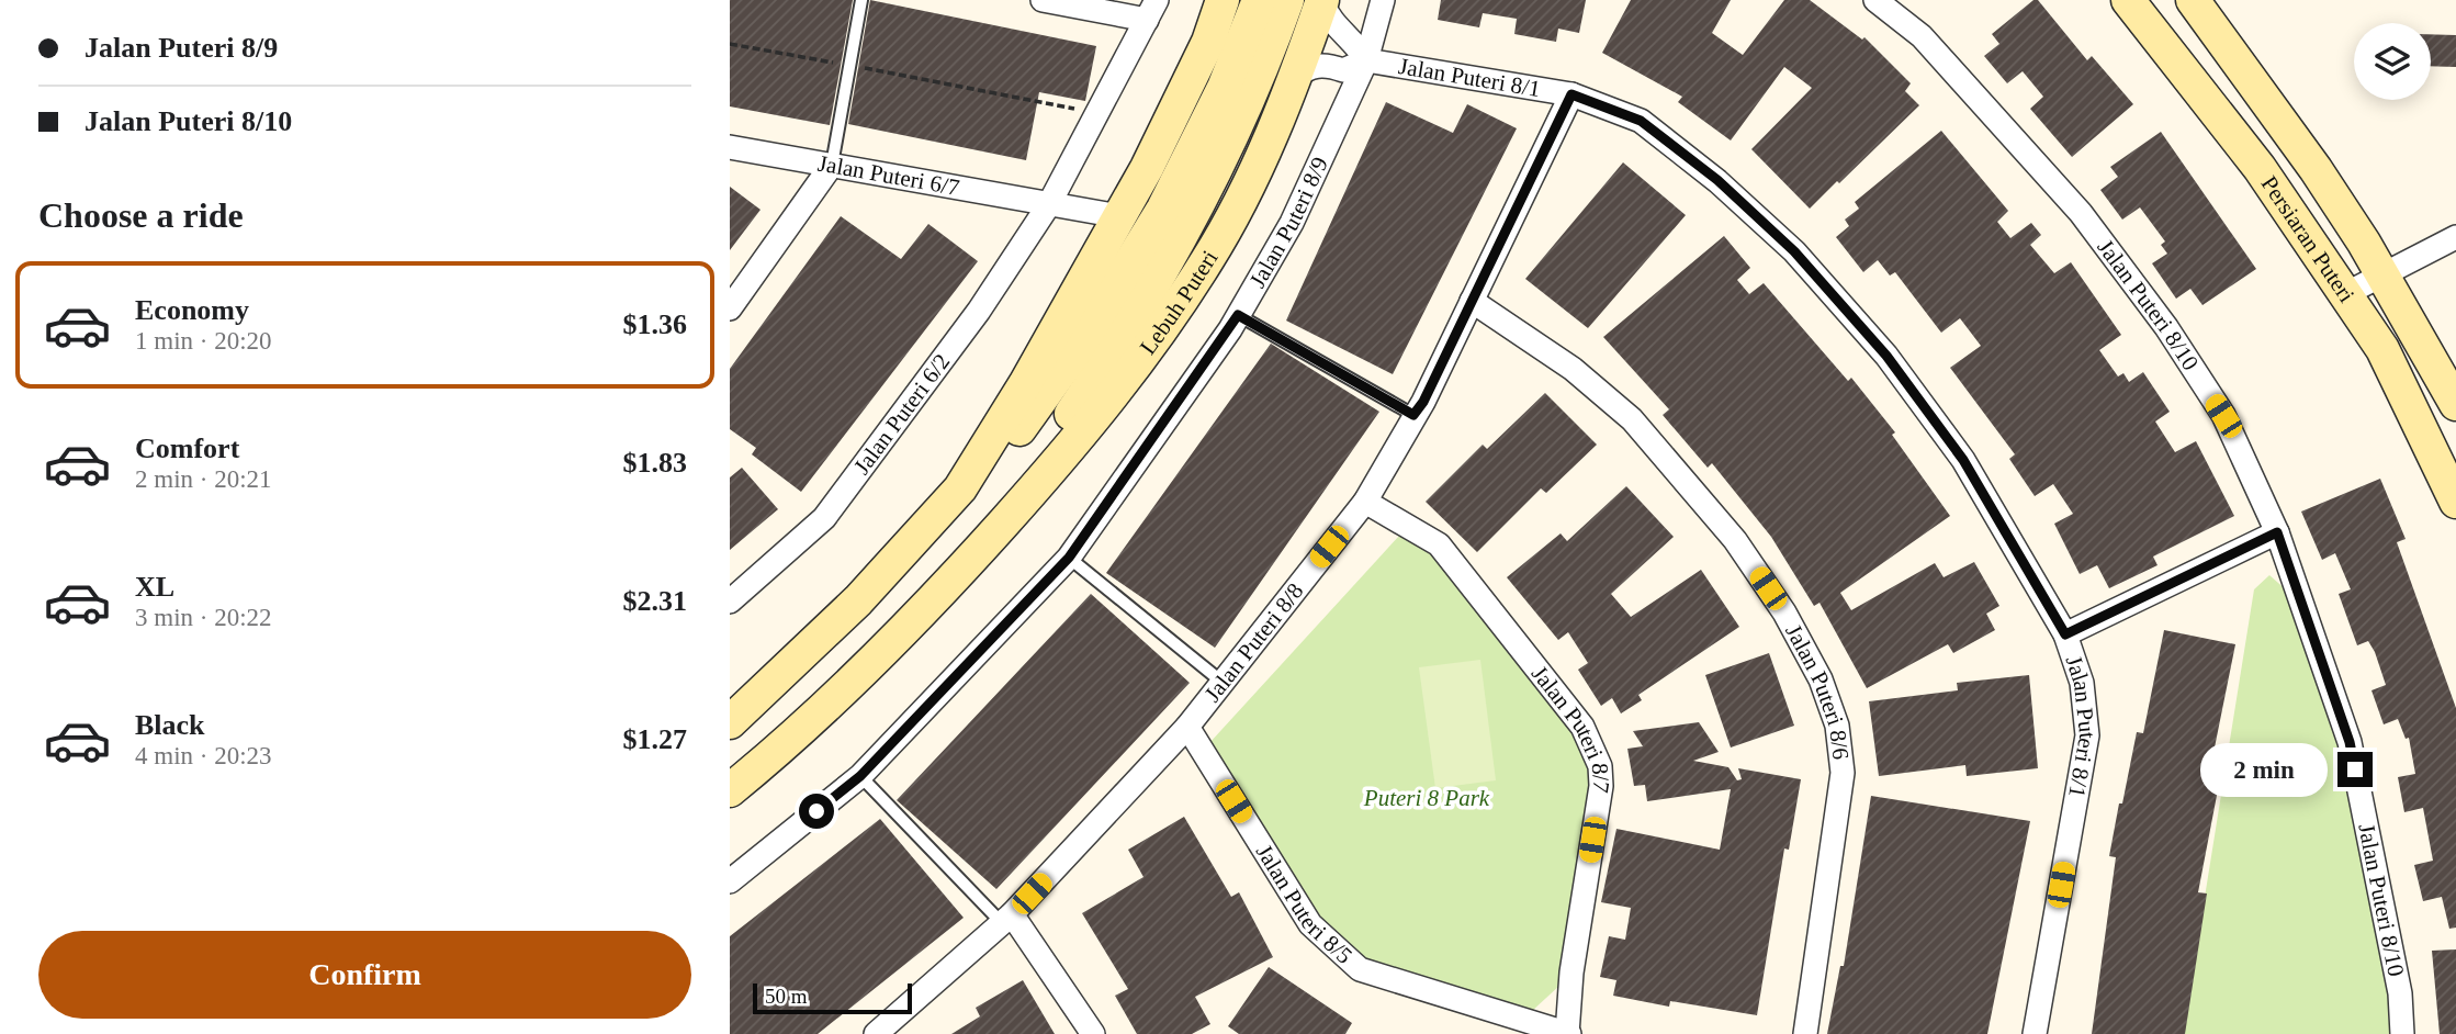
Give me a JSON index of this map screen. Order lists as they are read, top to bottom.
{
  "streets": {
    "main road": ["Persiaran Puteri", "Lebuh Puteri"],
    "street": [
      "Jalan Puteri 8/1",
      "Jalan Puteri 6/7",
      "Jalan Puteri 8/9",
      "Jalan Puteri 8/10",
      "Jalan Puteri 6/2",
      "Jalan Puteri 8/8",
      "Jalan Puteri 8/6",
      "Jalan Puteri 8/7",
      "Jalan Puteri 8/5"
    ]
  },
  "crossings": [
    ["Jalan Puteri 8/1", "Jalan Puteri 8/9"],
    ["Jalan Puteri 8/1", "Lebuh Puteri"],
    ["Jalan Puteri 8/1", "Jalan Puteri 8/8"],
    ["Jalan Puteri 6/7", "Jalan Puteri 6/2"],
    ["Jalan Puteri 8/8", "Jalan Puteri 8/6"],
    ["Jalan Puteri 8/8", "Jalan Puteri 8/7"],
    ["Jalan Puteri 8/8", "Jalan Puteri 8/5"],
    ["Jalan Puteri 8/7", "Jalan Puteri 8/5"]
  ],
  "parks": ["Puteri 8 Park"],
  "scale_bar": "50 m",
  "page": {
    "banner": ["Jalan Puteri 8/9", "Jalan Puteri 8/10"],
    "heading": "Choose a ride",
    "list": [
      {
        "name": "Economy",
        "note": "1 min · 20:20",
        "value": "$1.36"
      },
      {
        "name": "Comfort",
        "note": "2 min · 20:21",
        "value": "$1.83"
      },
      {
        "name": "XL",
        "note": "3 min · 20:22",
        "value": "$2.31"
      },
      {
        "name": "Black",
        "note": "4 min · 20:23",
        "value": "$1.27"
      }
    ],
    "bubble": "2 min",
    "buttons": "Confirm",
    "scale": "50 m"
  }
}
